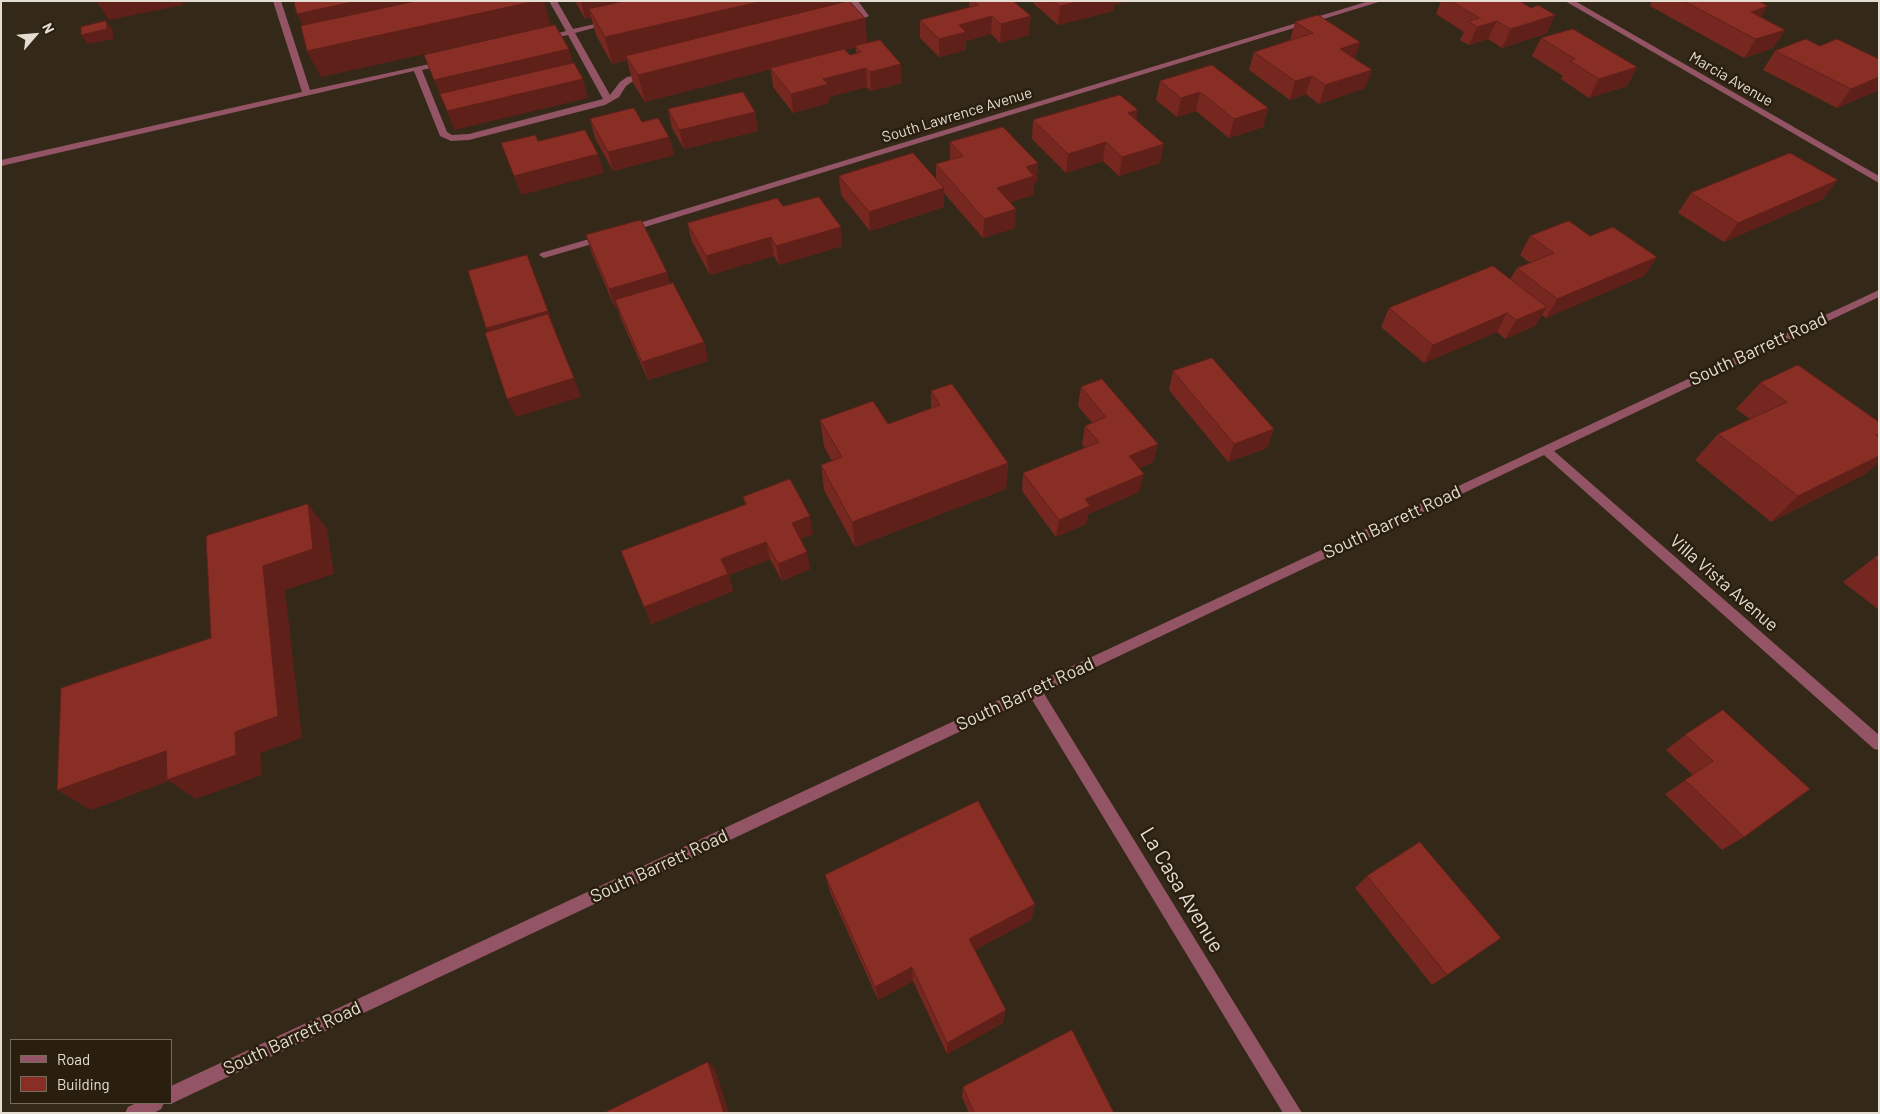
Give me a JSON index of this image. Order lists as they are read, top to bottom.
{
  "streets": {
    "street": [
      "Marcia Avenue",
      "South Lawrence Avenue",
      "South Barrett Road",
      "Villa Vista Avenue",
      "La Casa Avenue"
    ]
  },
  "crossings": [
    ["South Barrett Road", "Villa Vista Avenue"],
    ["South Barrett Road", "La Casa Avenue"]
  ],
  "legend": ["Road", "Building"],
  "north": "top right"
}
